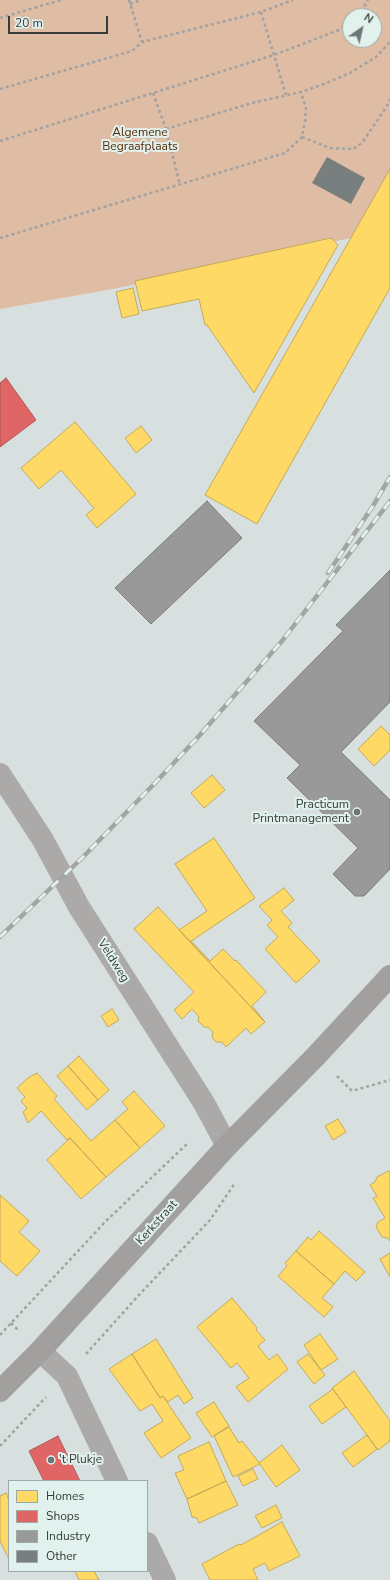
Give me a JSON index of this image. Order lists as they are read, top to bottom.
{
  "streets": {
    "main road": ["Kerkstraat"],
    "street": ["Veldweg"]
  },
  "crossings": [
    ["Veldweg", "Kerkstraat"]
  ],
  "parks": ["Algemene Begraafplaats"],
  "places": ["Practicum Printmanagement", "'t Plukje"],
  "legend": [
    "Homes",
    "Shops",
    "Industry",
    "Other"
  ],
  "scale_bar": "20 m",
  "north": "top right"
}
